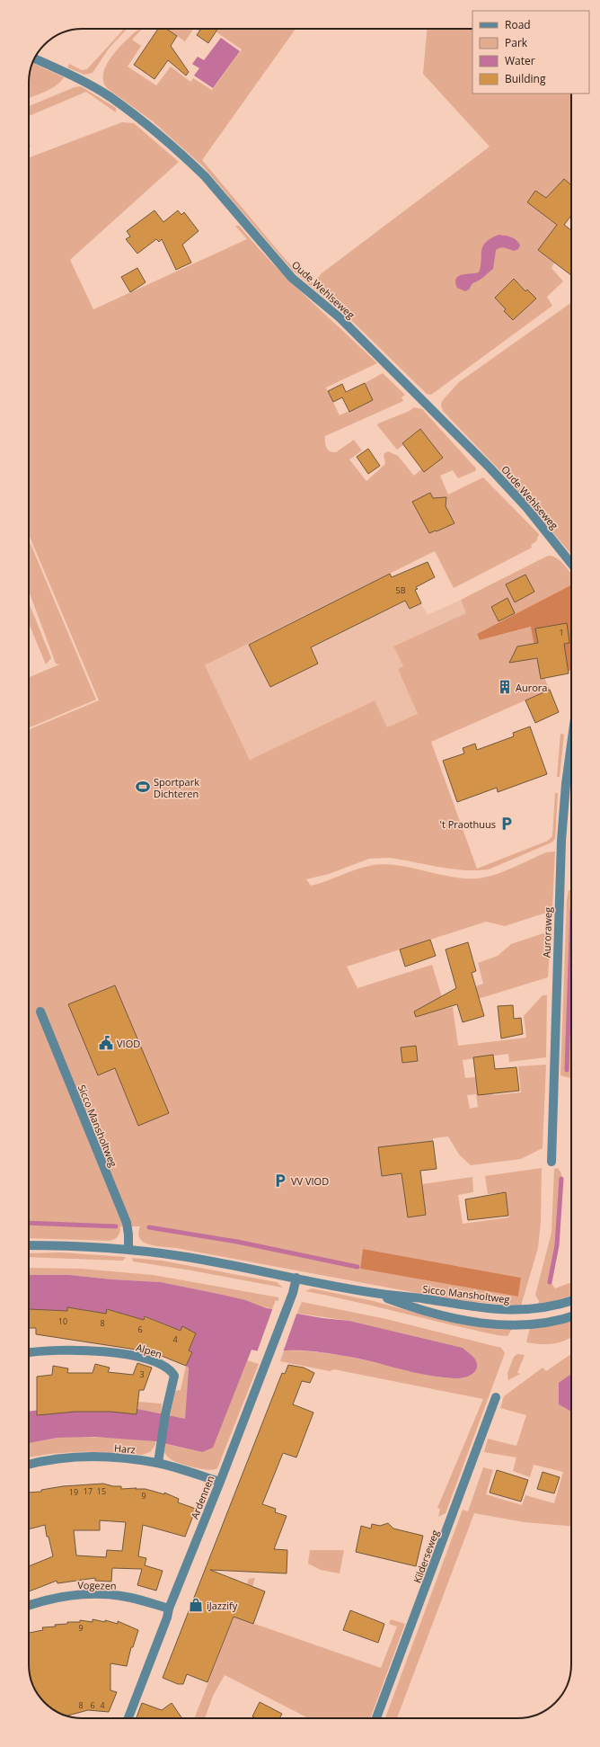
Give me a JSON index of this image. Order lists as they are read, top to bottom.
{
  "streets": {
    "street": [
      "Oude Wehlseweg",
      "Auroraweg",
      "Sicco Mansholtweg",
      "Alpen",
      "Harz",
      "Ardennen",
      "Kilderseweg",
      "Vogezen"
    ]
  },
  "crossings": [
    ["Sicco Mansholtweg", "Ardennen"],
    ["Alpen", "Harz"],
    ["Harz", "Ardennen"],
    ["Ardennen", "Vogezen"]
  ],
  "places": {
    "building": ["Aurora"],
    "sports": ["Sportpark Dichteren"],
    "parking": ["'t Praothuus", "VV VIOD"],
    "public building": ["VIOD"],
    "shop": ["iJazzify"]
  },
  "house_numbers": [
    "5B",
    "1",
    "10",
    "8",
    "6",
    "4",
    "3",
    "17",
    "15",
    "19",
    "9",
    "9",
    "8",
    "6",
    "4"
  ],
  "legend": [
    "Road",
    "Park",
    "Water",
    "Building"
  ]
}
